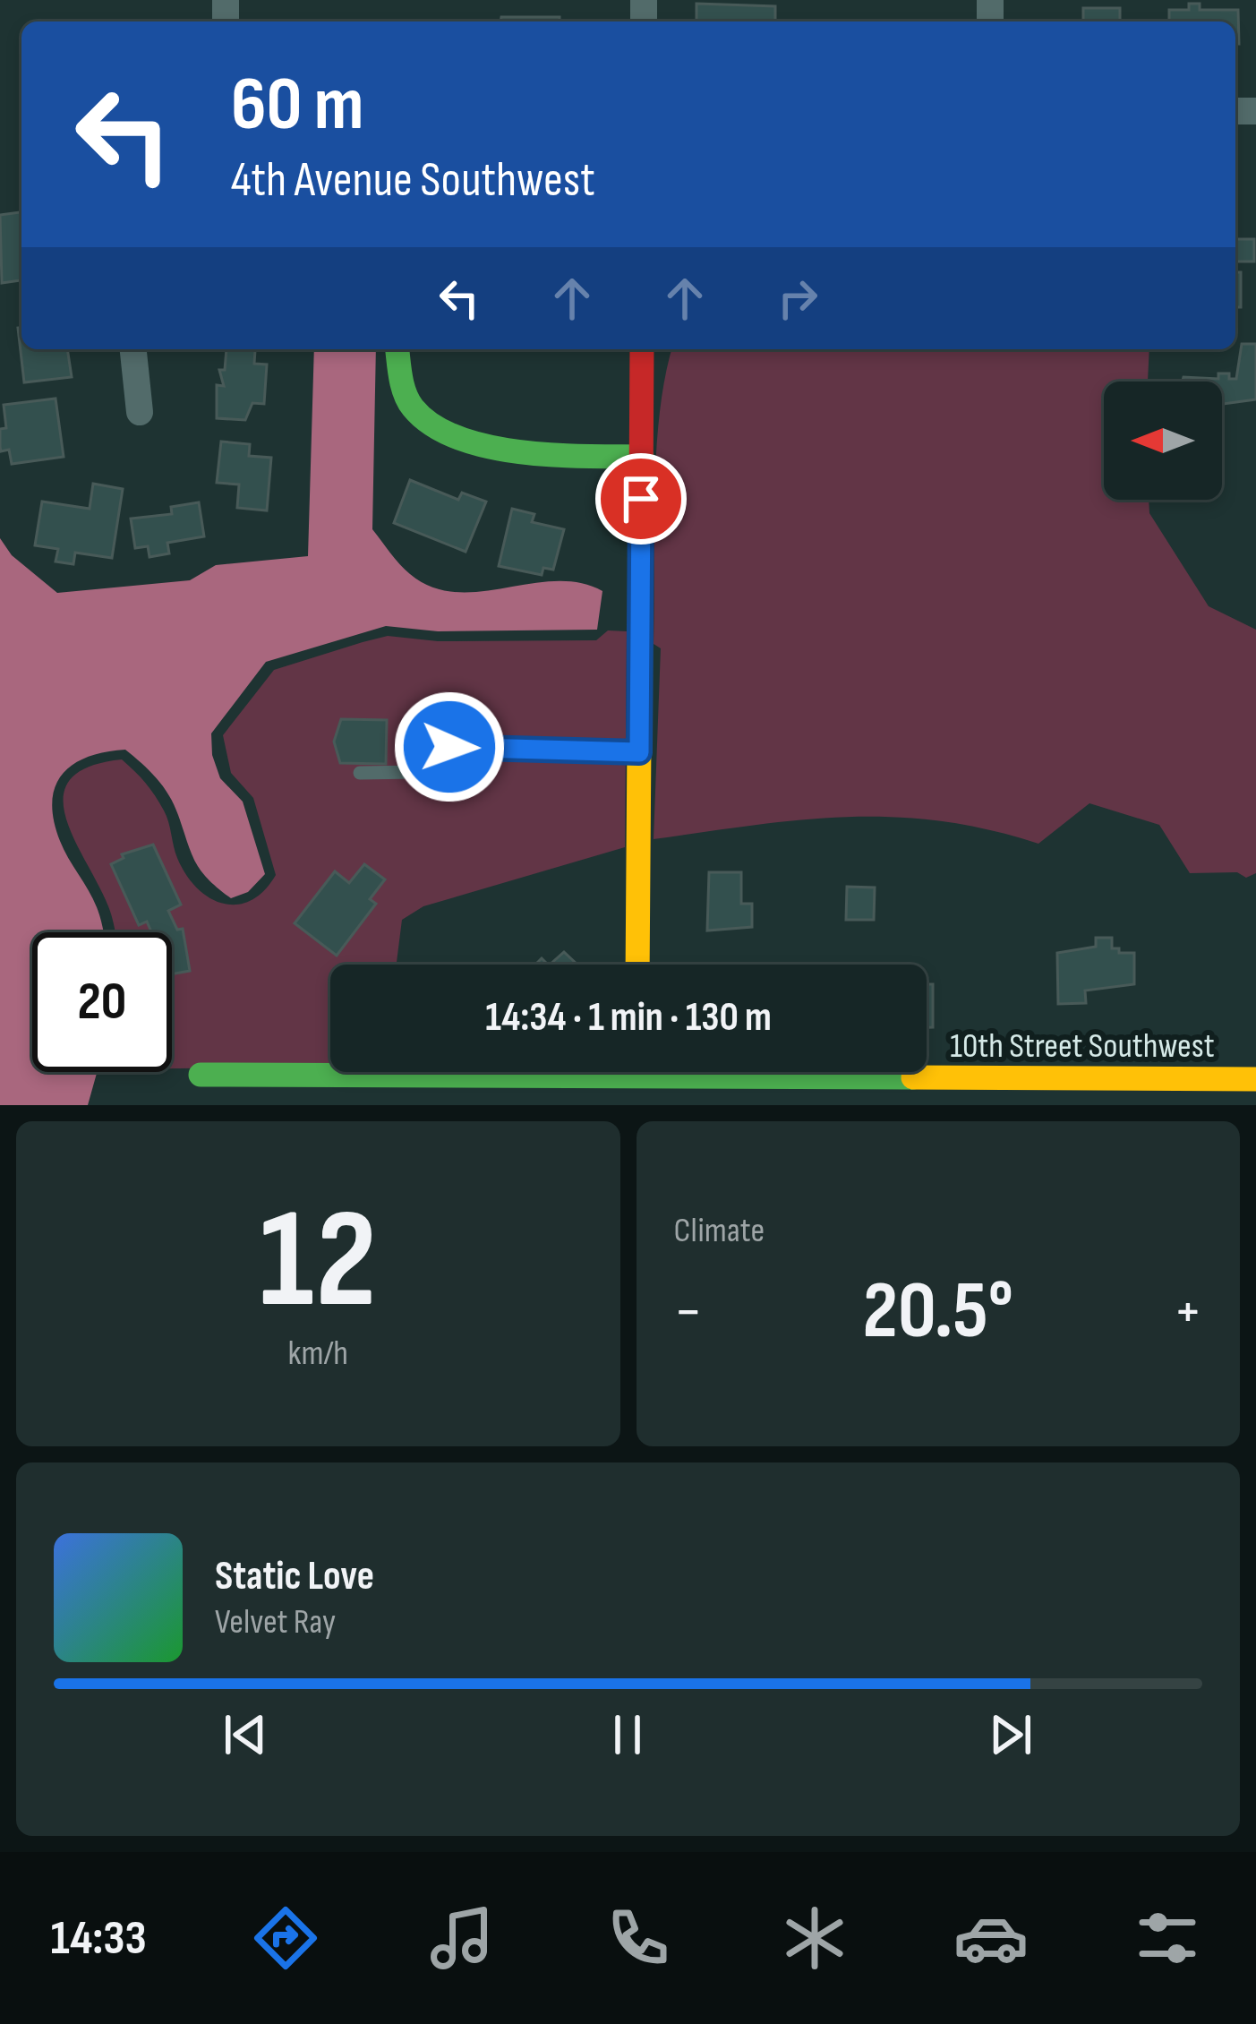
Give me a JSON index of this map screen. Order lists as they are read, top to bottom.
{
  "streets": {
    "street": ["10th Street Southwest"]
  },
  "north": "left",
  "page": {
    "turn": ["60 m", "4th Avenue Southwest"],
    "limit": "20",
    "trip": "14:34 · 1 min · 130 m",
    "tile": [
      ["12", "km/h"],
      "Climate"
    ],
    "heat": ["−", "20.5°", "+"],
    "song": ["Static Love", "Velvet Ray"],
    "tabs": "14:33"
  }
}
